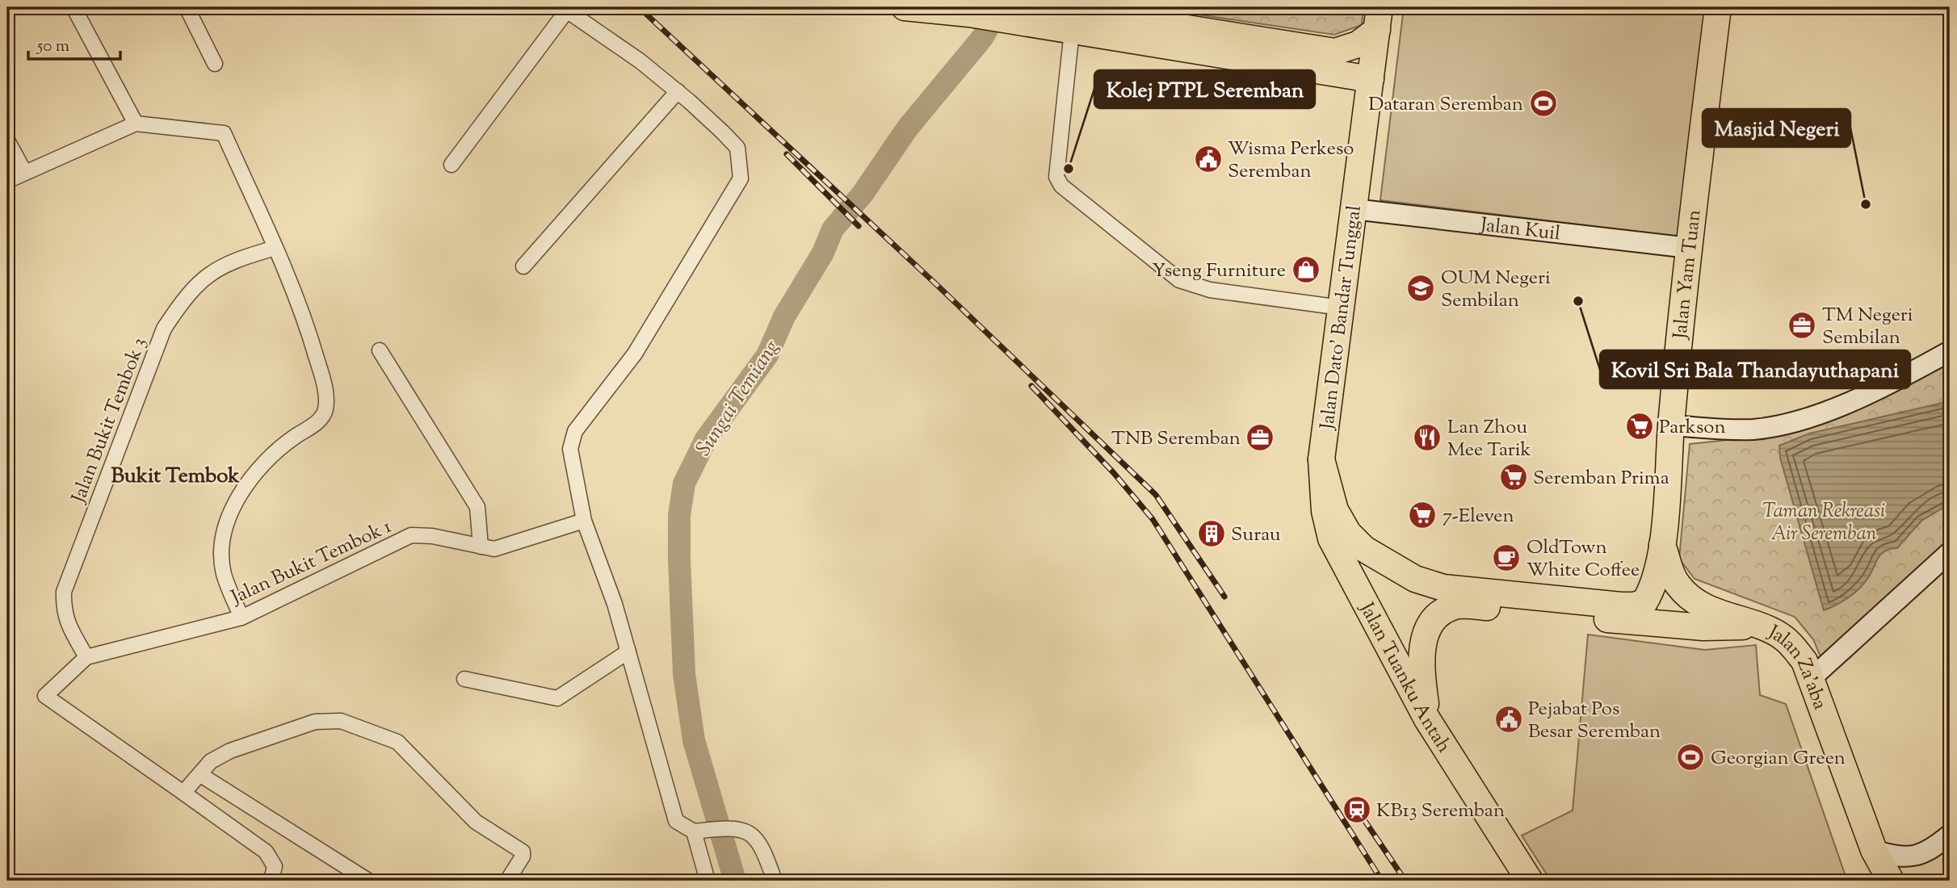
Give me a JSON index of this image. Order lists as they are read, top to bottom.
{
  "streets": {
    "highway": [
      "Jalan Yam Tuan",
      "Jalan Dato' Bandar Tunggal",
      "Jalan Za'aba",
      "Jalan Tuanku Antah"
    ],
    "street": ["Jalan Kuil", "Jalan Bukit Tembok 3", "Jalan Bukit Tembok 1"]
  },
  "crossings": [
    ["Jalan Kuil", "Jalan Yam Tuan"],
    ["Jalan Kuil", "Jalan Dato' Bandar Tunggal"],
    ["Jalan Yam Tuan", "Jalan Za'aba"],
    ["Jalan Dato' Bandar Tunggal", "Jalan Tuanku Antah"],
    ["Jalan Bukit Tembok 3", "Jalan Bukit Tembok 1"]
  ],
  "districts": ["Bukit Tembok"],
  "water": ["Sungai Temiang"],
  "parks": ["Taman Rekreasi Air Seremban"],
  "places": {
    "sports": ["Dataran Seremban", "Georgian Green"],
    "public building": ["Wisma Perkeso Seremban", "Pejabat Pos Besar Seremban"],
    "other": ["Kolej PTPL Seremban", "Masjid Negeri", "Kovil Sri Bala Thandayuthapani"],
    "shop": ["Yseng Furniture"],
    "school or university": ["OUM Negeri Sembilan"],
    "office": ["TM Negeri Sembilan", "TNB Seremban"],
    "supermarket": ["Parkson", "Seremban Prima", "7-Eleven"],
    "restaurant": ["Lan Zhou Mee Tarik"],
    "building": ["Surau"],
    "cafe": ["OldTown White Coffee"],
    "station": ["KB13 Seremban"]
  },
  "scale_bar": "50 m"
}
